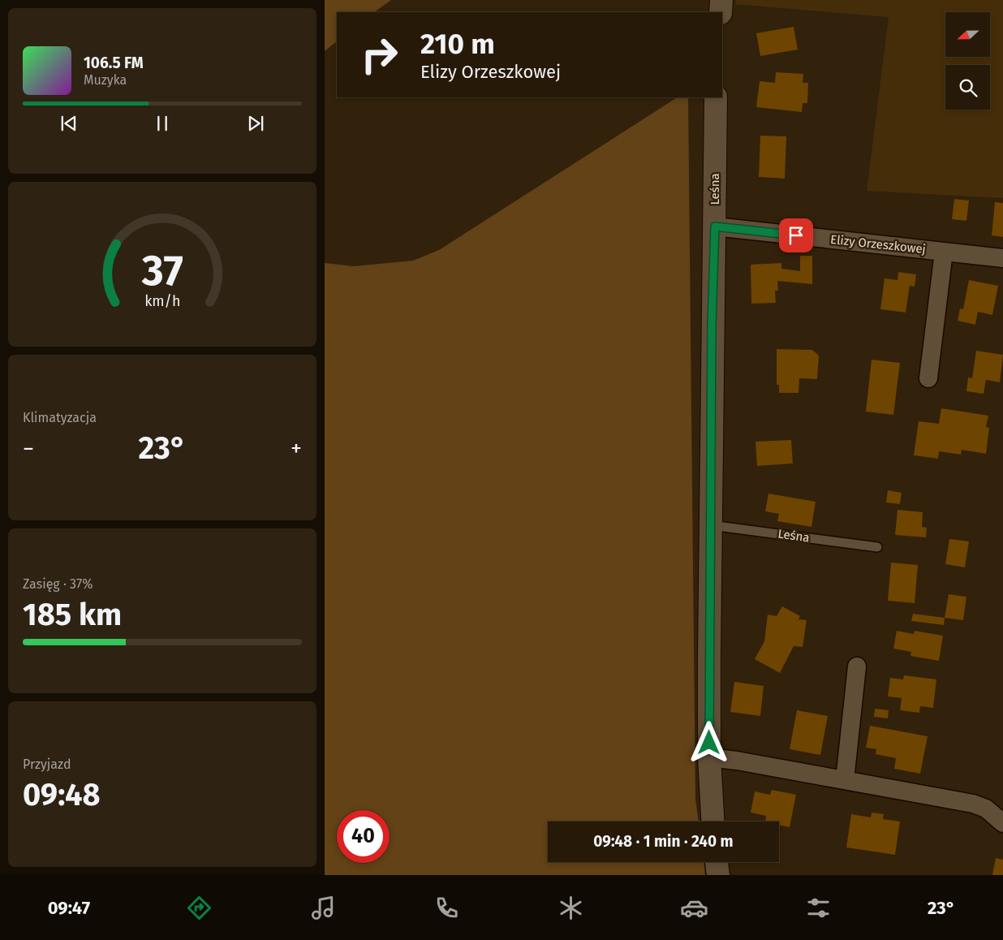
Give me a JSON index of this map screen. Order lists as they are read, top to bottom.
{
  "streets": {
    "street": ["Leśna", "Elizy Orzeszkowej"]
  },
  "crossings": [
    ["Leśna", "Elizy Orzeszkowej"]
  ],
  "north": "left",
  "page": {
    "turn": ["210 m", "Elizy Orzeszkowej"],
    "song": ["106.5 FM", "Muzyka"],
    "tile": [
      "Klimatyzacja",
      ["Zasięg · 37%", "185 km"],
      ["Przyjazd", "09:48"]
    ],
    "heat": ["−", "23°", "+"],
    "limit": "40",
    "trip": "09:48 · 1 min · 240 m",
    "tabs": ["09:47", "23°"],
    "gauge": ["37", "km/h"]
  }
}
